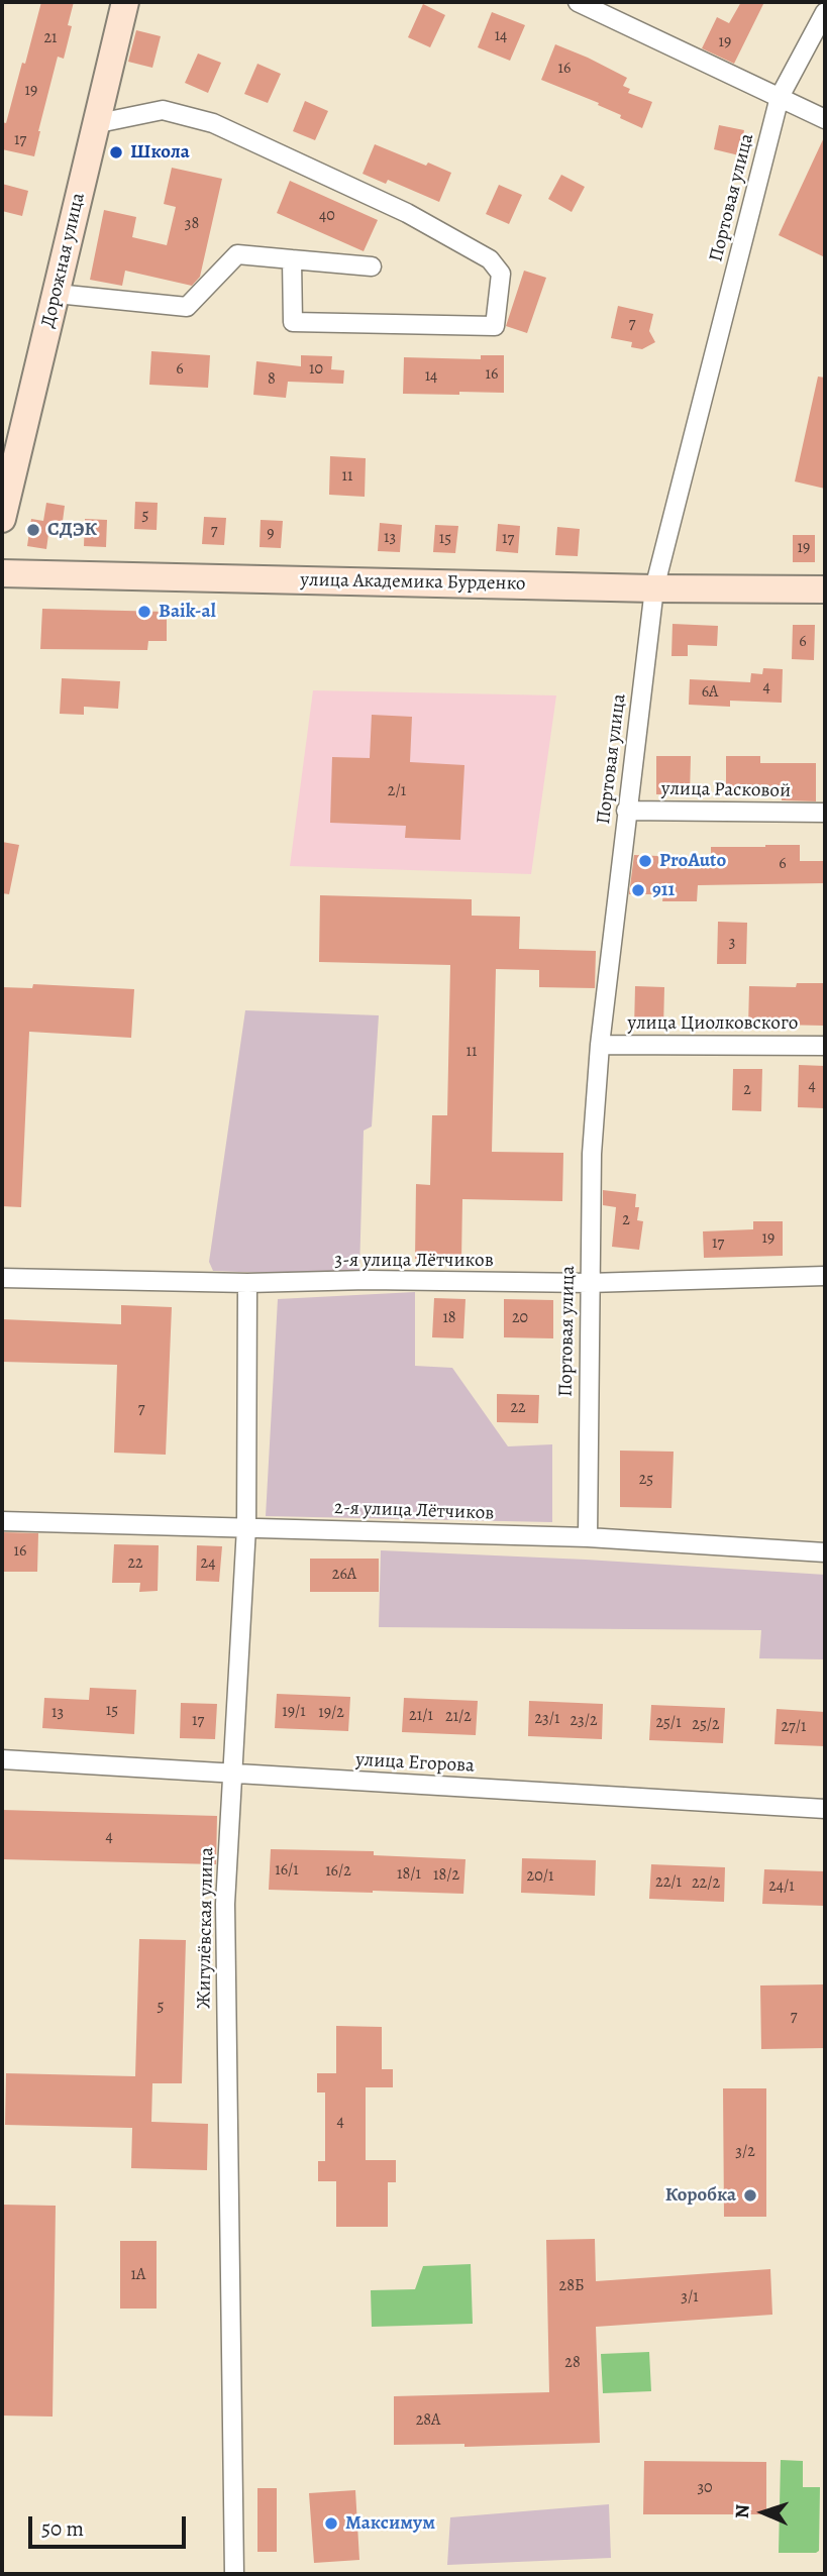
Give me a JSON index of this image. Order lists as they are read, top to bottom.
{
  "streets": {
    "street": [
      "Портовая улица",
      "Дорожная улица",
      "улица Академика Бурденко",
      "улица Расковой",
      "улица Циолковского",
      "3-я улица Лётчиков",
      "2-я улица Лётчиков",
      "улица Егорова",
      "Жигулёвская улица"
    ]
  },
  "crossings": [
    ["Портовая улица", "улица Академика Бурденко"],
    ["Портовая улица", "улица Расковой"],
    ["Портовая улица", "улица Циолковского"],
    ["Портовая улица", "3-я улица Лётчиков"],
    ["Портовая улица", "2-я улица Лётчиков"],
    ["3-я улица Лётчиков", "Жигулёвская улица"],
    ["2-я улица Лётчиков", "Жигулёвская улица"],
    ["улица Егорова", "Жигулёвская улица"]
  ],
  "places": [
    "Школа",
    "СДЭК",
    "Baik-al",
    "ProAuto",
    "911",
    "Коробка",
    "Максимум"
  ],
  "house_numbers": [
    "14",
    "21",
    "19",
    "16",
    "19",
    "17",
    "40",
    "38",
    "7",
    "6",
    "10",
    "16",
    "14",
    "8",
    "11",
    "5",
    "7",
    "9",
    "13",
    "15",
    "17",
    "19",
    "6",
    "4",
    "6А",
    "2/1",
    "6",
    "3",
    "11",
    "4",
    "2",
    "2",
    "19",
    "17",
    "18",
    "20",
    "22",
    "7",
    "25",
    "16",
    "22",
    "24",
    "26А",
    "15",
    "19/1",
    "13",
    "19/2",
    "21/1",
    "21/2",
    "23/1",
    "17",
    "23/2",
    "25/1",
    "25/2",
    "27/1",
    "4",
    "16/1",
    "16/2",
    "18/1",
    "18/2",
    "20/1",
    "22/1",
    "22/2",
    "24/1",
    "5",
    "7",
    "4",
    "3/2",
    "1А",
    "28Б",
    "3/1",
    "28",
    "28А",
    "30"
  ],
  "scale_bar": "50 m",
  "north": "left"
}
